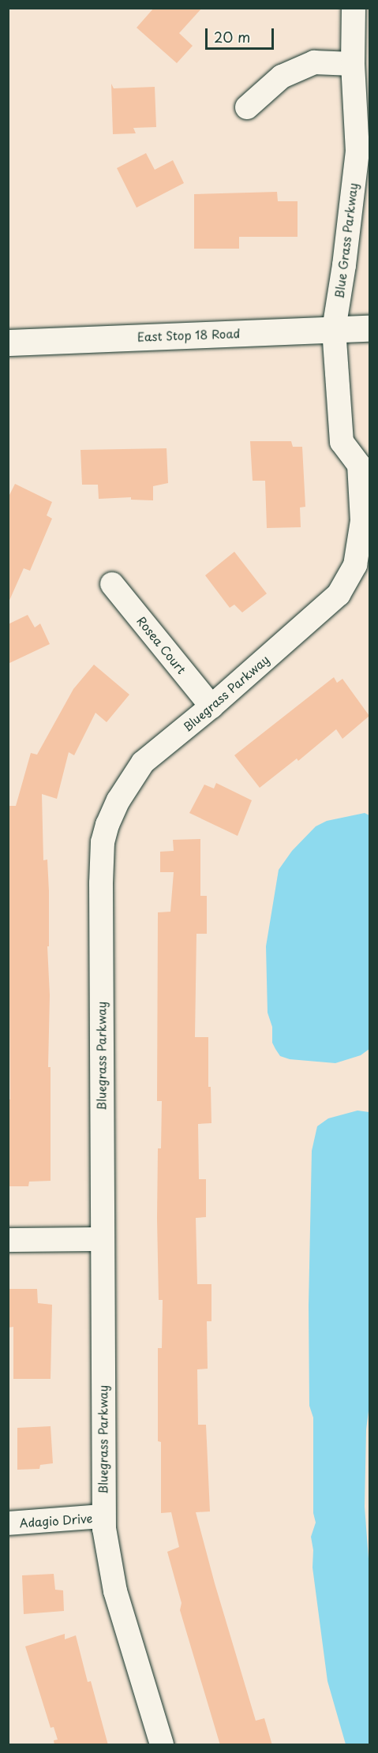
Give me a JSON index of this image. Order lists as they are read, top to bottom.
{
  "streets": {
    "street": [
      "Blue Grass Parkway",
      "East Stop 18 Road",
      "Rosea Court",
      "Bluegrass Parkway",
      "Adagio Drive"
    ]
  },
  "crossings": [
    ["Blue Grass Parkway", "East Stop 18 Road"],
    ["Blue Grass Parkway", "Bluegrass Parkway"],
    ["East Stop 18 Road", "Bluegrass Parkway"],
    ["Rosea Court", "Bluegrass Parkway"],
    ["Bluegrass Parkway", "Adagio Drive"]
  ],
  "scale_bar": "20 m"
}
